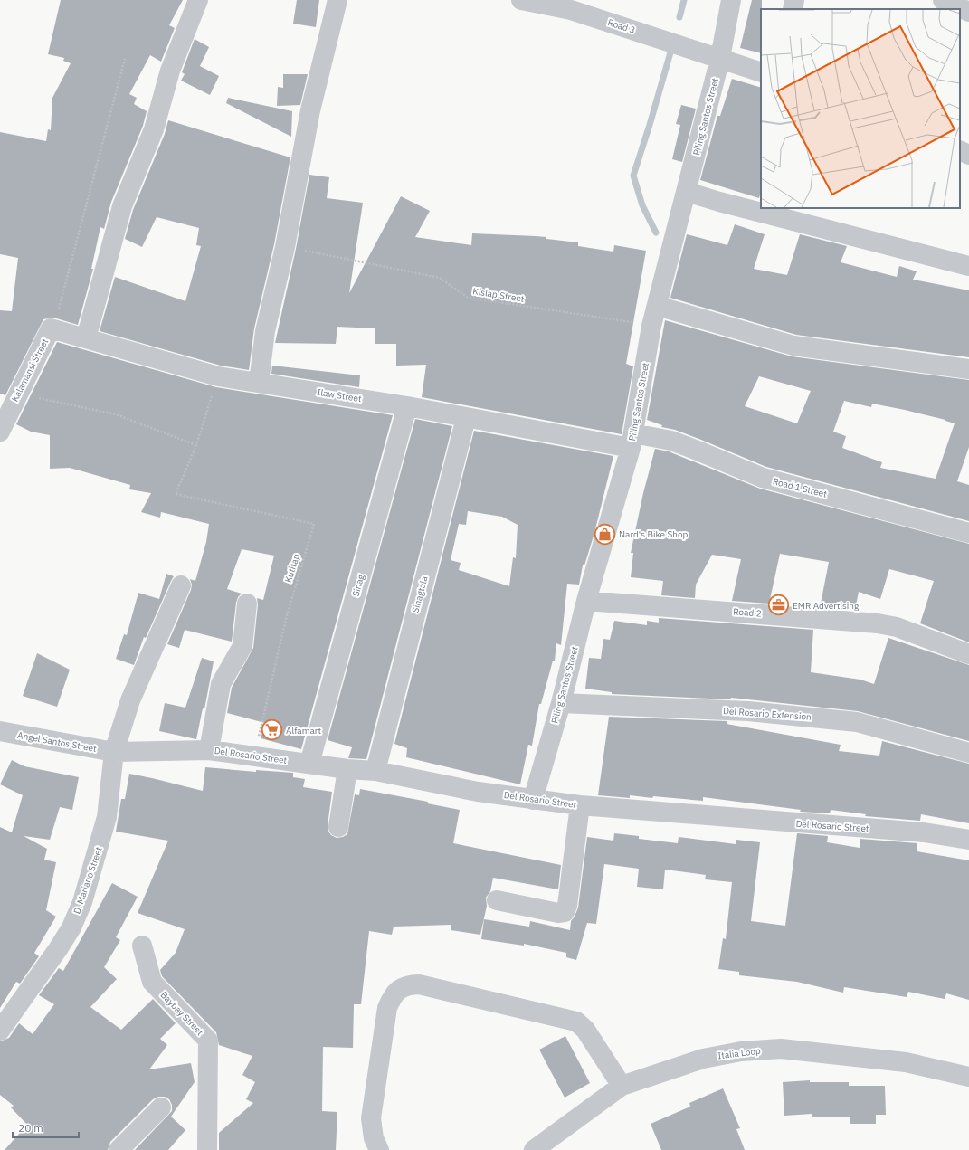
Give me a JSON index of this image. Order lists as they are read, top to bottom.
{
  "streets": {
    "street": [
      "Road 3",
      "Piling Santos Street",
      "Kalamansi Street",
      "Ilaw Street",
      "Road 1 Street",
      "Sinag",
      "Sinagtala",
      "Road 2",
      "Del Rosario Extension",
      "Angel Santos Street",
      "Del Rosario Street",
      "D. Mariano Street",
      "Baybay Street",
      "Italia Loop"
    ],
    "path": ["Kislap Street", "Kutitap"]
  },
  "crossings": [
    ["Road 3", "Piling Santos Street"],
    ["Piling Santos Street", "Kislap Street"],
    ["Piling Santos Street", "Ilaw Street"],
    ["Piling Santos Street", "Road 1 Street"],
    ["Piling Santos Street", "Road 2"],
    ["Piling Santos Street", "Del Rosario Extension"],
    ["Piling Santos Street", "Del Rosario Street"],
    ["Kalamansi Street", "Ilaw Street"],
    ["Ilaw Street", "Road 1 Street"],
    ["Ilaw Street", "Sinag"],
    ["Ilaw Street", "Sinagtala"],
    ["Kutitap", "Del Rosario Street"],
    ["Sinag", "Del Rosario Street"],
    ["Sinagtala", "Del Rosario Street"],
    ["Angel Santos Street", "Del Rosario Street"],
    ["Angel Santos Street", "D. Mariano Street"],
    ["Del Rosario Street", "D. Mariano Street"]
  ],
  "places": {
    "shop": ["Nard's Bike Shop"],
    "office": ["EMR Advertising"],
    "supermarket": ["Alfamart"]
  },
  "scale_bar": "20 m"
}
